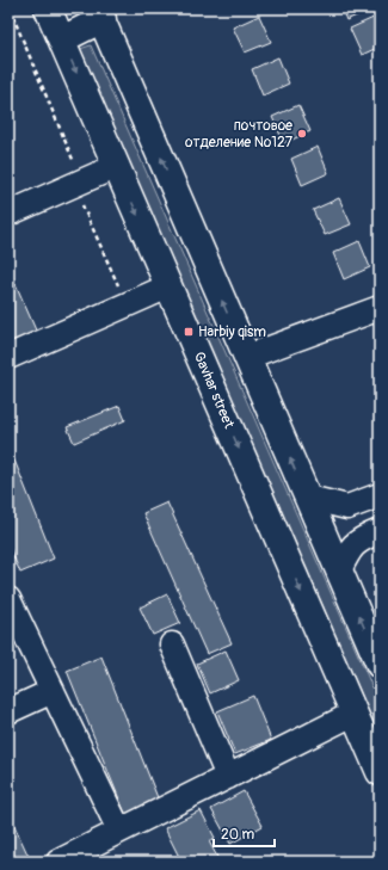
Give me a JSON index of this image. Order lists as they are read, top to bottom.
{
  "streets": {
    "main road": ["Gavhar street"]
  },
  "places": {
    "other": ["почтовое отделение №127"],
    "transit": ["Harbiy qism"]
  },
  "scale_bar": "20 m"
}
